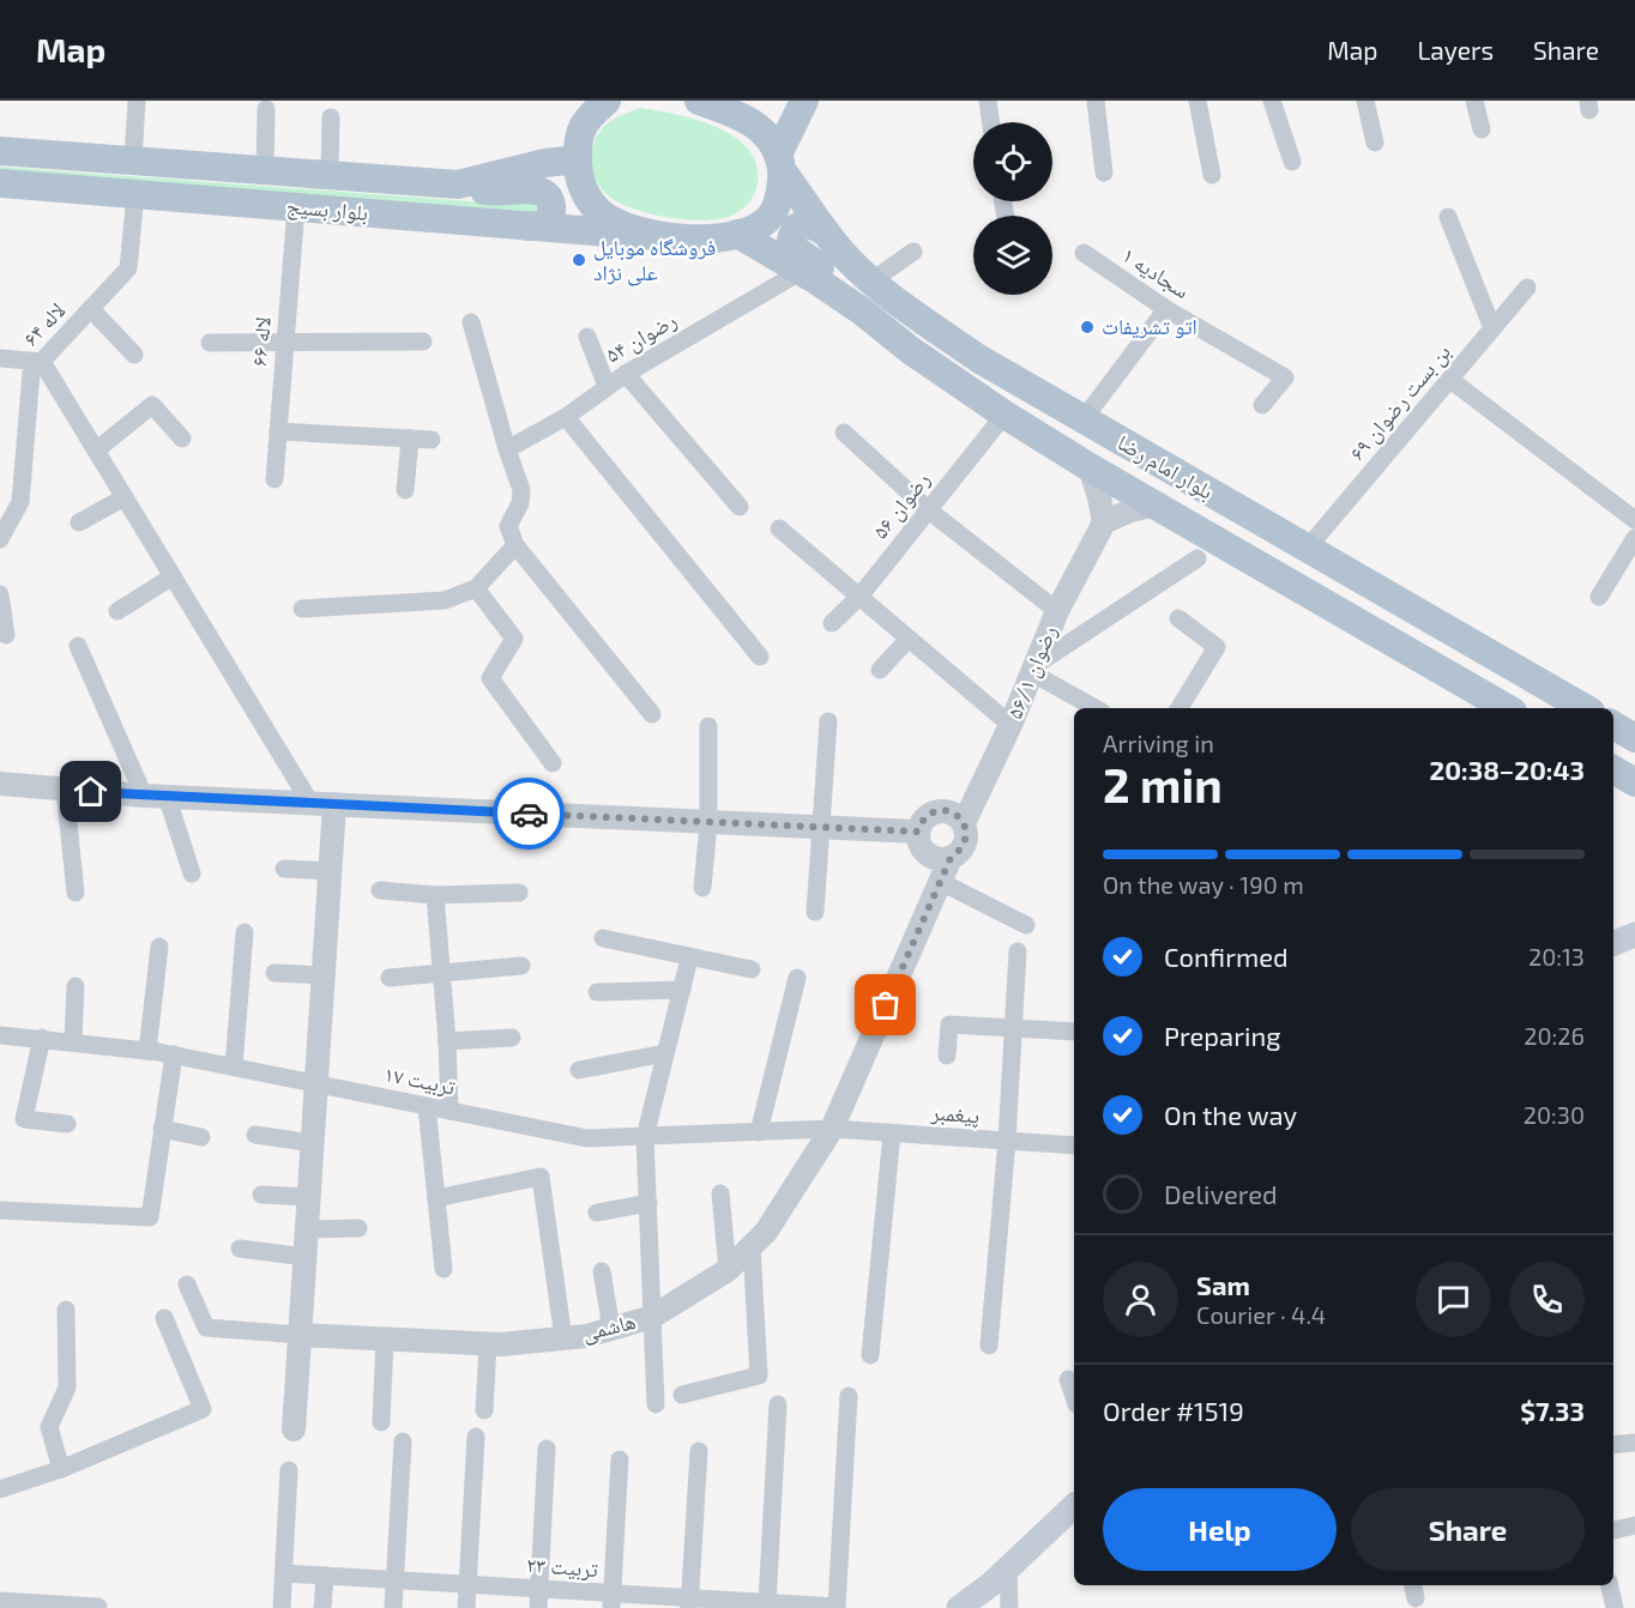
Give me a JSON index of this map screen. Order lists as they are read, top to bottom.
{
  "streets": {
    "main road": ["بلوار بسیج", "بلوار امام رضا"],
    "street": [
      "سجادیه ۱",
      "لاله ۶۴",
      "رضوان ۵۴",
      "لاله ۶۶",
      "بن بست رضوان ۶۹",
      "رضوان ۵۶",
      "رضوان ۵۶/۱",
      "تربیت ۱۷",
      "پیغمبر",
      "هاشمی",
      "تربیت ۲۳"
    ]
  },
  "crossings": [
    ["بلوار بسیج", "لاله ۶۴"],
    ["بلوار بسیج", "لاله ۶۶"],
    ["رضوان ۵۴", "بلوار امام رضا"],
    ["بن بست رضوان ۶۹", "بلوار امام رضا"],
    ["بلوار امام رضا", "رضوان ۵۶"],
    ["تربیت ۱۷", "پیغمبر"],
    ["تربیت ۱۷", "هاشمی"],
    ["پیغمبر", "هاشمی"]
  ],
  "places": ["فروشگاه موبایل علی نژاد", "اتو تشریفات"],
  "page": {
    "header": "Map",
    "nav": ["Map", "Layers", "Share"],
    "heading": ["2 min", "Arriving in", "20:38–20:43"],
    "panel": [
      "Sam",
      "Courier · 4.4",
      "Order #1519",
      "$7.33"
    ],
    "bar": "On the way · 190 m",
    "list": [
      ["Confirmed", "20:13"],
      ["Preparing", "20:26"],
      ["On the way", "20:30"],
      "Delivered"
    ],
    "buttons": ["Help", "Share"]
  }
}
